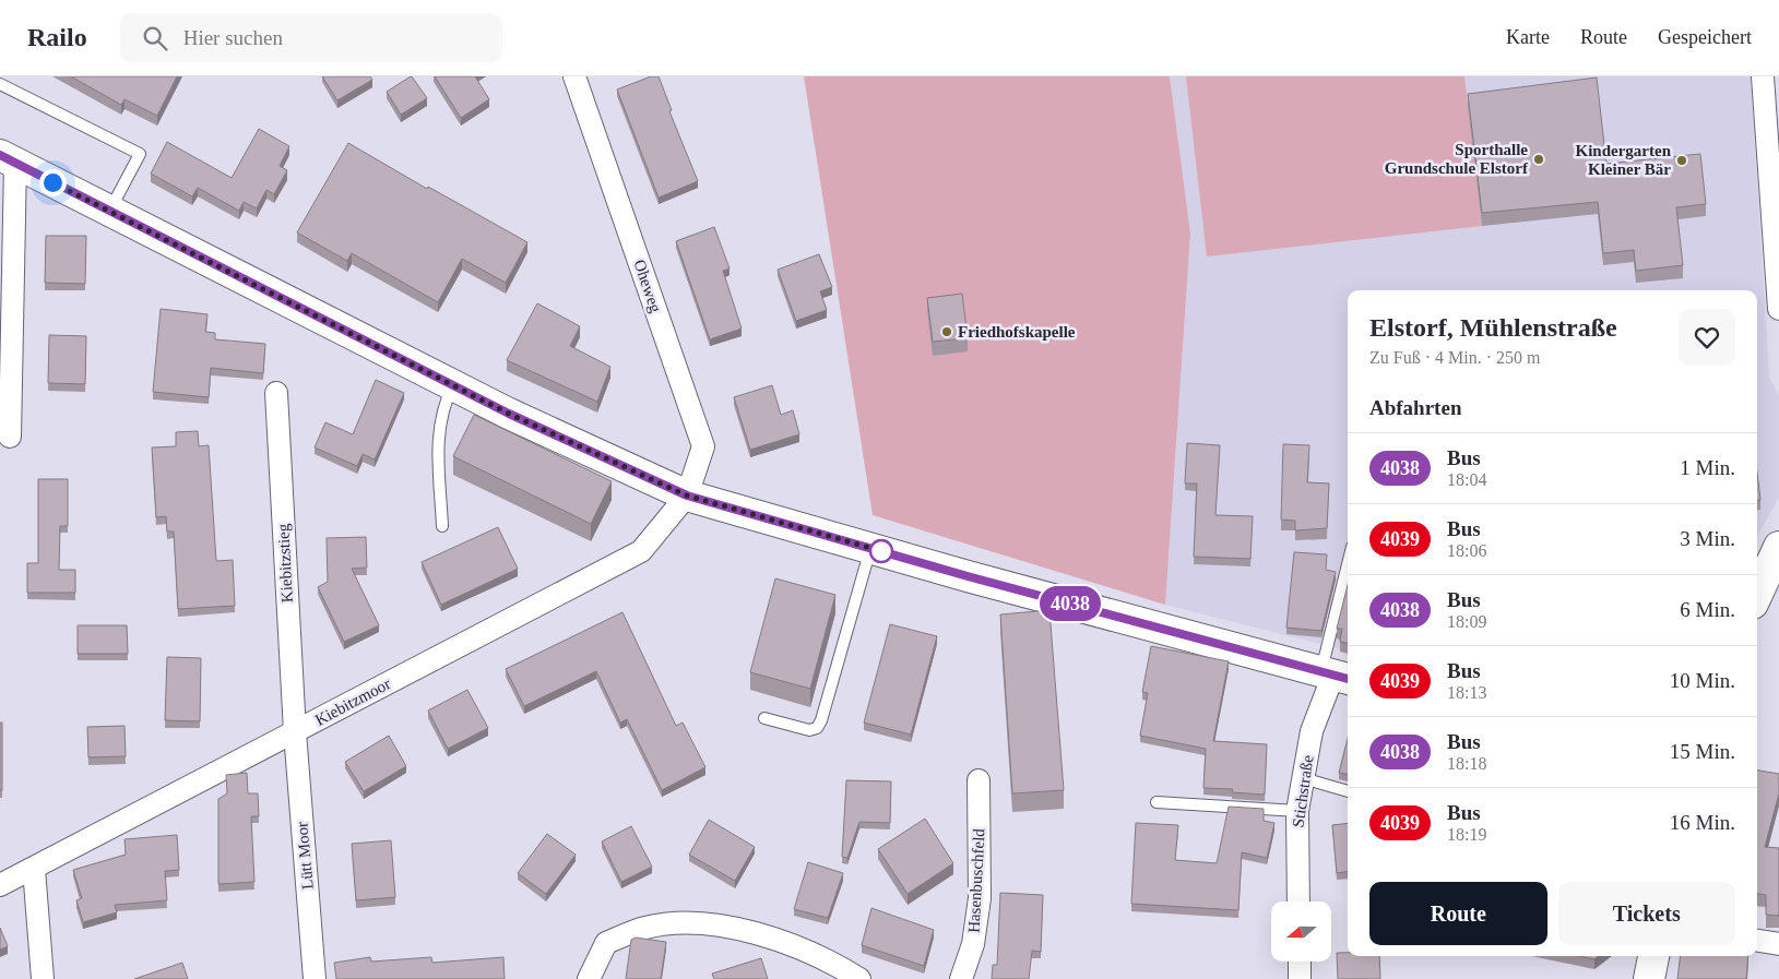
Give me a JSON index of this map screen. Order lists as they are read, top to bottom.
{
  "streets": {
    "street": [
      "Oheweg",
      "Kiebitzstieg",
      "Kiebitzmoor",
      "Stichstraße",
      "Lütt Moor",
      "Hasenbuschfeld"
    ]
  },
  "crossings": [
    ["Oheweg", "Kiebitzmoor"],
    ["Kiebitzstieg", "Kiebitzmoor"],
    ["Kiebitzstieg", "Lütt Moor"],
    ["Kiebitzmoor", "Lütt Moor"]
  ],
  "places": ["Sporthalle Grundschule Elstorf", "Kindergarten Kleiner Bär", "Friedhofskapelle"],
  "lines": ["bus line 4038"],
  "north": "left",
  "page": {
    "header": "Railo",
    "search": "Hier suchen",
    "nav": ["Karte", "Route", "Gespeichert"],
    "on_map": "4038",
    "heading": [
      ["Elstorf, Mühlenstraße", "Zu Fuß · 4 Min. · 250 m"],
      "Abfahrten"
    ],
    "list": [
      {
        "mark": "4038",
        "name": "Bus",
        "note": "18:04",
        "value": "1 Min."
      },
      {
        "mark": "4039",
        "name": "Bus",
        "note": "18:06",
        "value": "3 Min."
      },
      {
        "mark": "4038",
        "name": "Bus",
        "note": "18:09",
        "value": "6 Min."
      },
      {
        "mark": "4039",
        "name": "Bus",
        "note": "18:13",
        "value": "10 Min."
      },
      {
        "mark": "4038",
        "name": "Bus",
        "note": "18:18",
        "value": "15 Min."
      },
      {
        "mark": "4039",
        "name": "Bus",
        "note": "18:19",
        "value": "16 Min."
      }
    ],
    "buttons": ["Route", "Tickets"]
  }
}
